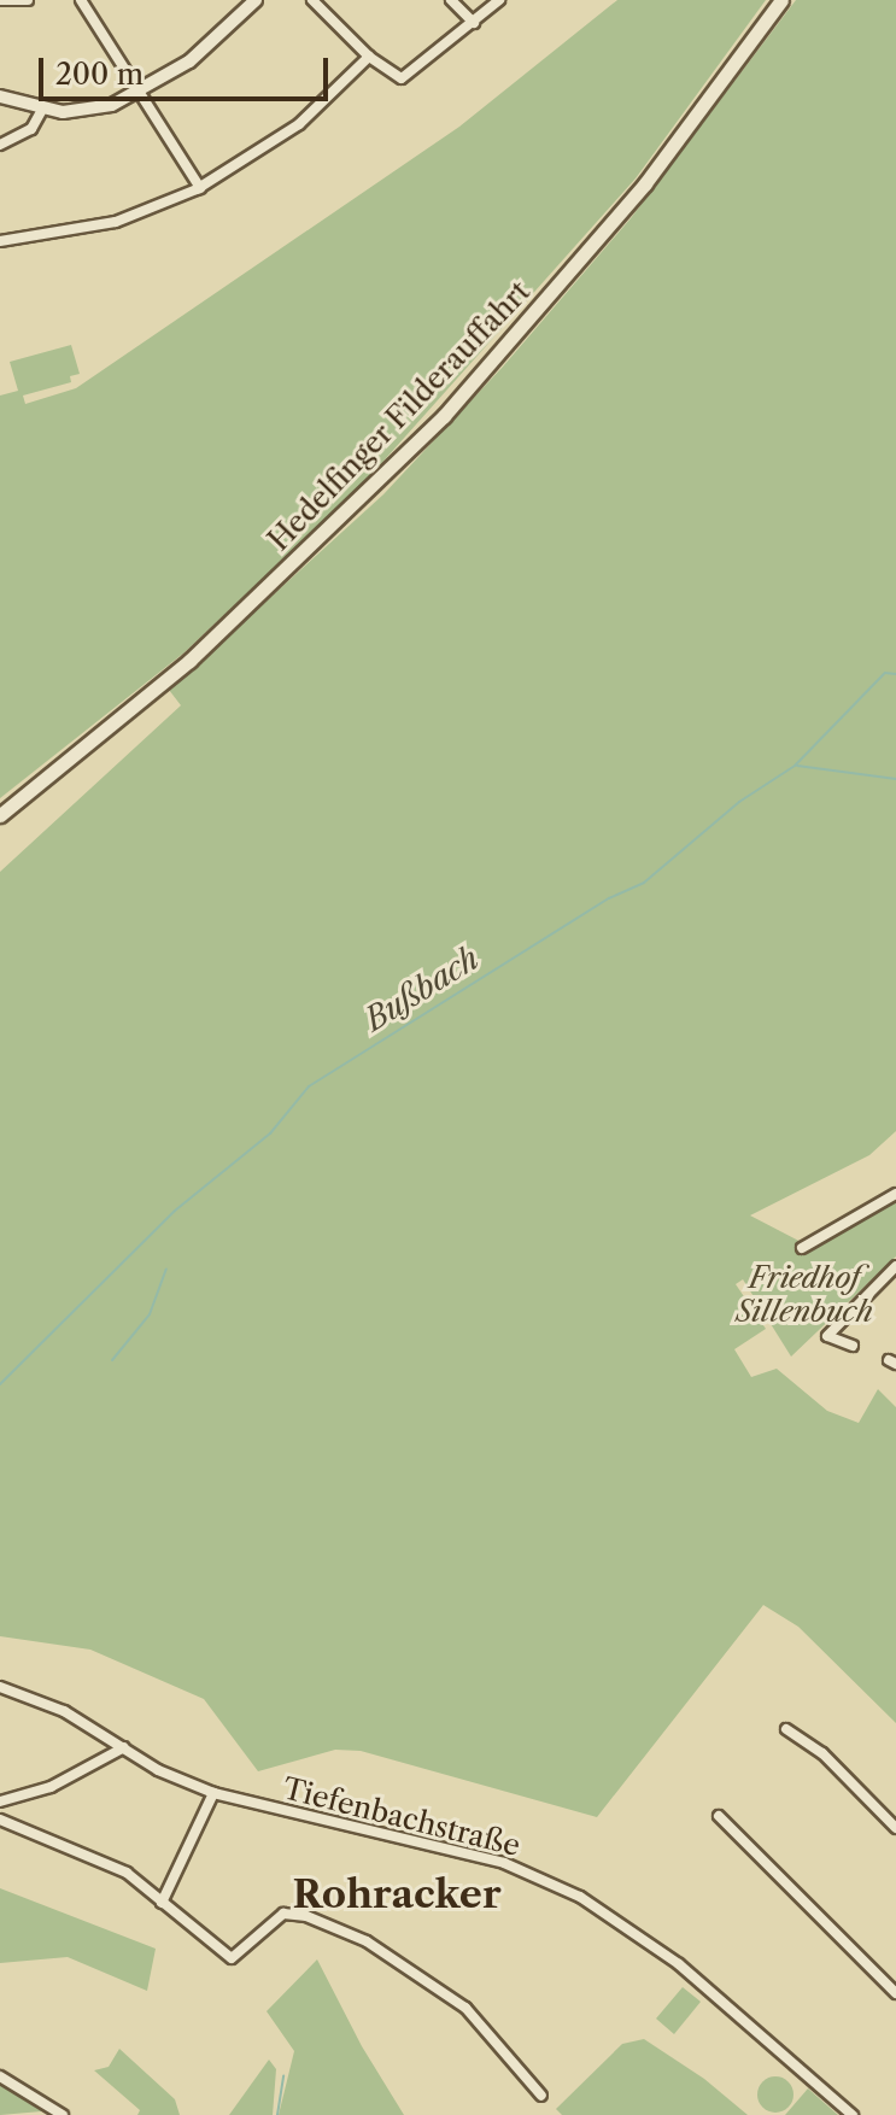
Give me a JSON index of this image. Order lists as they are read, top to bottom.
{
  "streets": {
    "main road": ["Hedelfinger Filderauffahrt"],
    "street": ["Tiefenbachstraße"]
  },
  "districts": ["Rohracker"],
  "water": ["Bußbach"],
  "parks": ["Friedhof Sillenbuch"],
  "scale_bar": "200 m"
}
